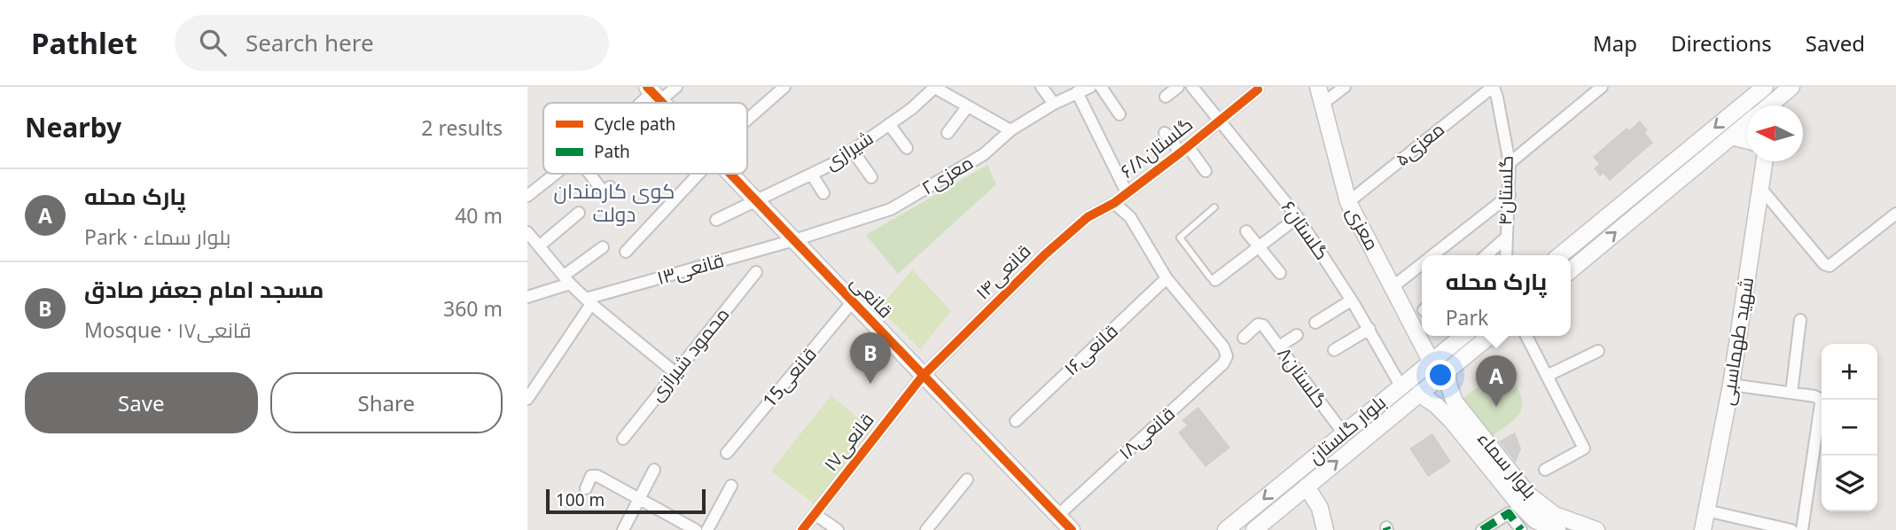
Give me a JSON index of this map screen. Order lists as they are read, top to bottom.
{
  "streets": {
    "street": [
      "۵معزی",
      "۶/۸گلستان",
      "شیرازی",
      "۲معزی",
      "گلستان۴",
      "معزی",
      "گلستان۶",
      "۱۳قانعی",
      "۱۴قانعی",
      "قانعی",
      "شهید طهماسبی",
      "۱۶قانعی",
      "محمود شیرازی",
      "15قانعی",
      "گلستان۸",
      "بلوار گلستان",
      "۱۸قانعی",
      "۱۷قانعی",
      "بلوار سماء"
    ]
  },
  "crossings": [
    ["۵معزی", "گلستان۴"],
    ["۵معزی", "معزی"],
    ["۶/۸گلستان", "گلستان۶"],
    ["۶/۸گلستان", "۱۴قانعی"],
    ["شیرازی", "قانعی"],
    ["۲معزی", "۱۳قانعی"],
    ["۲معزی", "قانعی"],
    ["معزی", "بلوار گلستان"],
    ["گلستان۶", "بلوار گلستان"],
    ["۱۳قانعی", "قانعی"],
    ["۱۴قانعی", "قانعی"],
    ["۱۴قانعی", "۱۷قانعی"],
    ["قانعی", "15قانعی"],
    ["قانعی", "۱۸قانعی"],
    ["قانعی", "۱۷قانعی"],
    ["۱۶قانعی", "۱۸قانعی"],
    ["گلستان۸", "بلوار گلستان"],
    ["بلوار گلستان", "بلوار سماء"]
  ],
  "districts": ["کوی کارمندان دولت"],
  "legend": ["Cycle path", "Path"],
  "scale_bar": "100 m",
  "north": "left",
  "page": {
    "header": "Pathlet",
    "search": "Search here",
    "nav": ["Map", "Directions", "Saved"],
    "heading": ["Nearby", "2 results"],
    "list": [
      {
        "mark": "A",
        "name": "پارک محله",
        "note": "Park · بلوار سماء",
        "value": "40 m"
      },
      {
        "mark": "B",
        "name": "مسجد امام جعفر صادق",
        "note": "Mosque · ۱۷قانعی",
        "value": "360 m"
      }
    ],
    "popup": ["پارک محله", "Park"],
    "pins": ["B", "A"],
    "map_buttons": ["+", "−"],
    "buttons": ["Save", "Share"],
    "scale": "100 m"
  }
}
